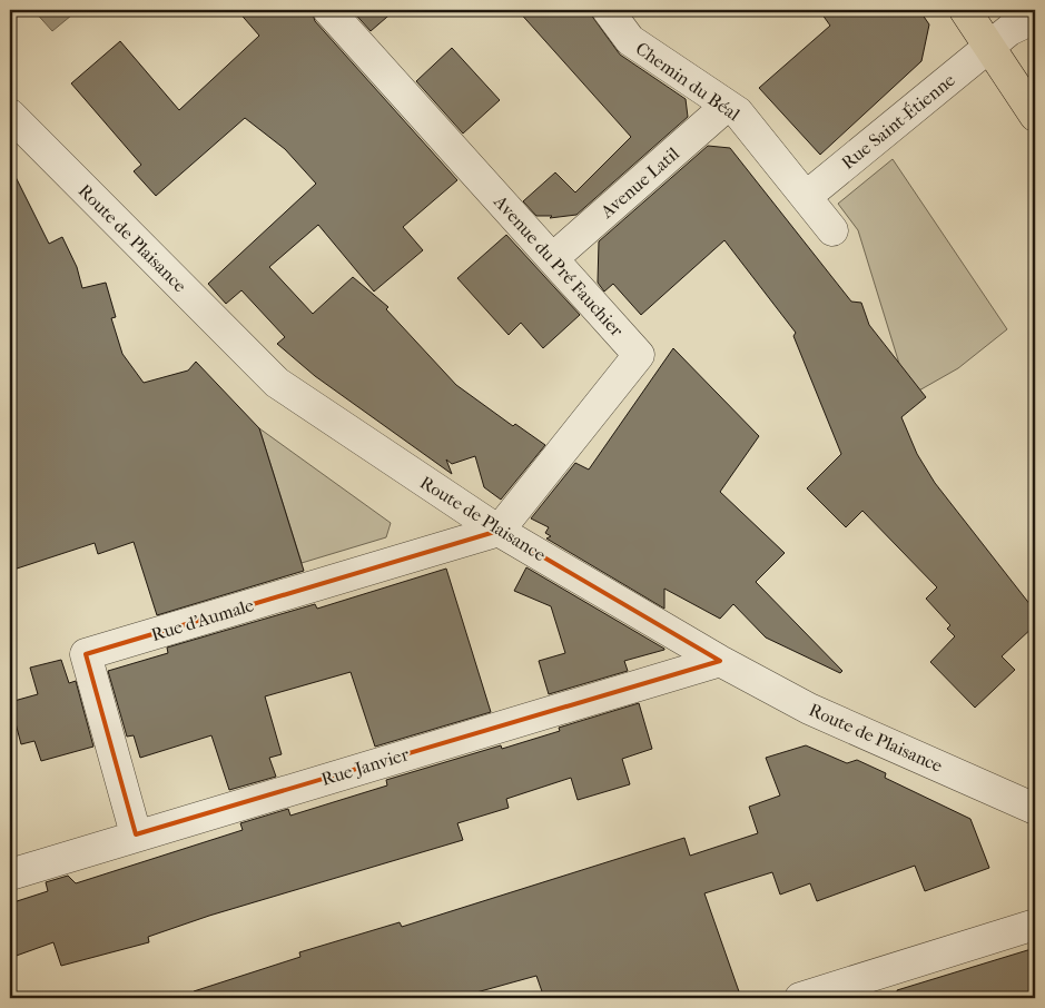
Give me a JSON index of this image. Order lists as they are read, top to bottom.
{
  "streets": {
    "street": [
      "Chemin du Béal",
      "Rue Saint-Étienne",
      "Avenue Latil",
      "Route de Plaisance",
      "Avenue du Pré Fauchier",
      "Rue d'Aumale",
      "Rue Janvier"
    ]
  },
  "crossings": [
    ["Chemin du Béal", "Rue Saint-Étienne"],
    ["Chemin du Béal", "Avenue Latil"],
    ["Avenue Latil", "Avenue du Pré Fauchier"],
    ["Route de Plaisance", "Avenue du Pré Fauchier"],
    ["Route de Plaisance", "Rue d'Aumale"],
    ["Route de Plaisance", "Rue Janvier"],
    ["Avenue du Pré Fauchier", "Rue d'Aumale"],
    ["Rue d'Aumale", "Rue Janvier"]
  ]
}
